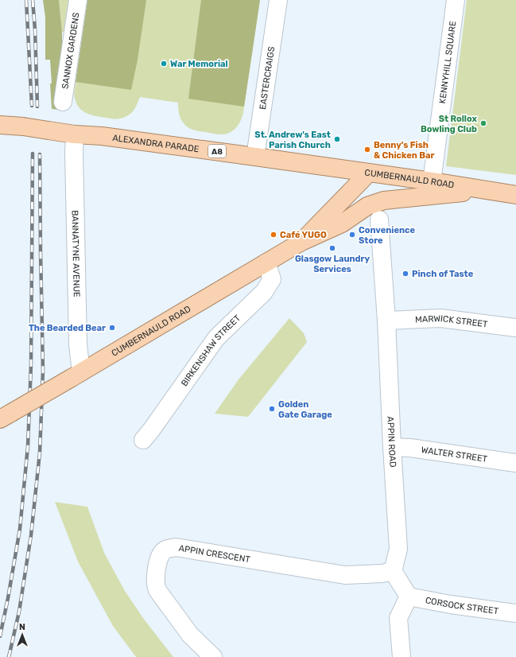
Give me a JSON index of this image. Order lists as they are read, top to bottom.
{
  "streets": {
    "main road": ["ALEXANDRA PARADE", "A8", "CUMBERNAULD ROAD"],
    "street": [
      "SANNOX GARDENS",
      "KENNYHILL SQUARE",
      "EASTERCRAIGS",
      "BANNATYNE AVENUE",
      "MARWICK STREET",
      "BIRKENSHAW STREET",
      "APPIN ROAD",
      "WALTER STREET",
      "APPIN CRESCENT",
      "CORSOCK STREET"
    ]
  },
  "crossings": [
    ["KENNYHILL SQUARE", "CUMBERNAULD ROAD"],
    ["EASTERCRAIGS", "ALEXANDRA PARADE"],
    ["ALEXANDRA PARADE", "CUMBERNAULD ROAD"],
    ["ALEXANDRA PARADE", "BANNATYNE AVENUE"],
    ["CUMBERNAULD ROAD", "BANNATYNE AVENUE"],
    ["CUMBERNAULD ROAD", "BIRKENSHAW STREET"],
    ["MARWICK STREET", "APPIN ROAD"],
    ["APPIN ROAD", "WALTER STREET"],
    ["APPIN ROAD", "APPIN CRESCENT"]
  ],
  "places": [
    "War Memorial",
    "St Rollox Bowling Club",
    "St. Andrew's East Parish Church",
    "Benny's Fish & Chicken Bar",
    "Café YUGO",
    "Convenience Store",
    "Glasgow Laundry Services",
    "Pinch of Taste",
    "The Bearded Bear",
    "Golden Gate Garage"
  ],
  "north": "top"
}
